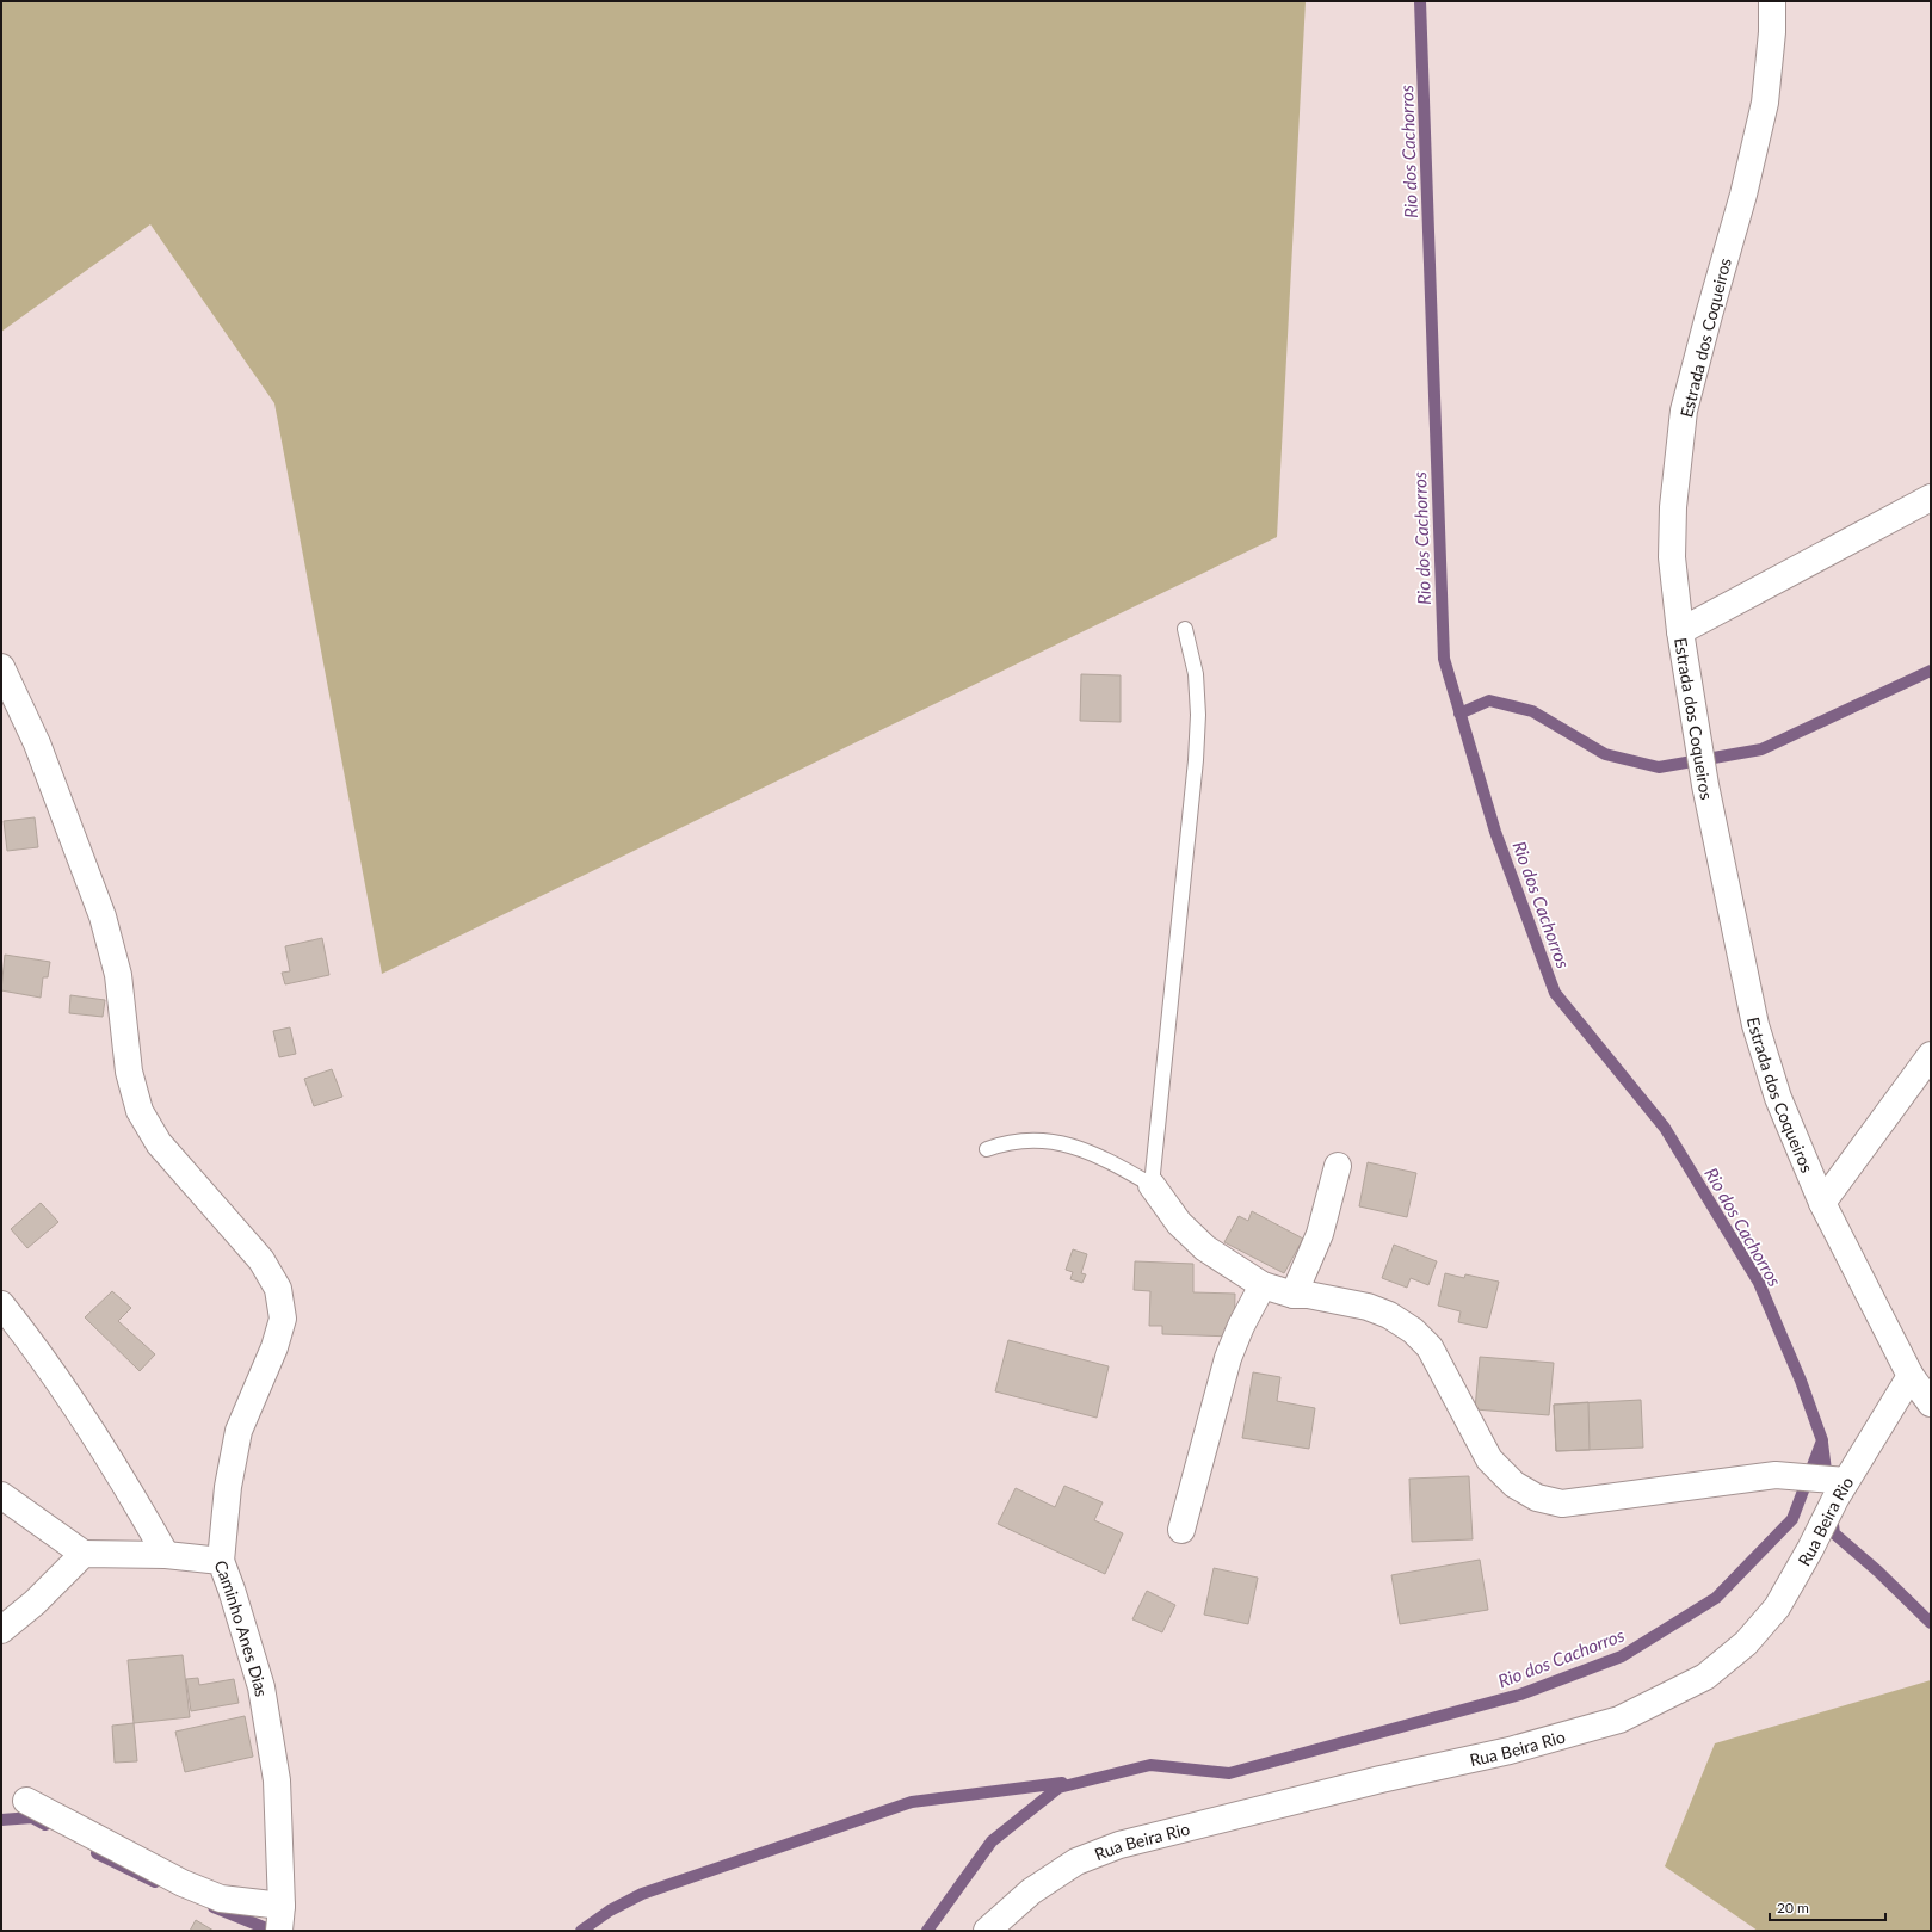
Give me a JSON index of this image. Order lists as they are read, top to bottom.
{
  "streets": {
    "street": ["Estrada dos Coqueiros", "Rua Beira Rio", "Caminho Anes Dias"]
  },
  "crossings": [
    ["Estrada dos Coqueiros", "Rua Beira Rio"]
  ],
  "water": ["Rio dos Cachorros"],
  "scale_bar": "20 m"
}
